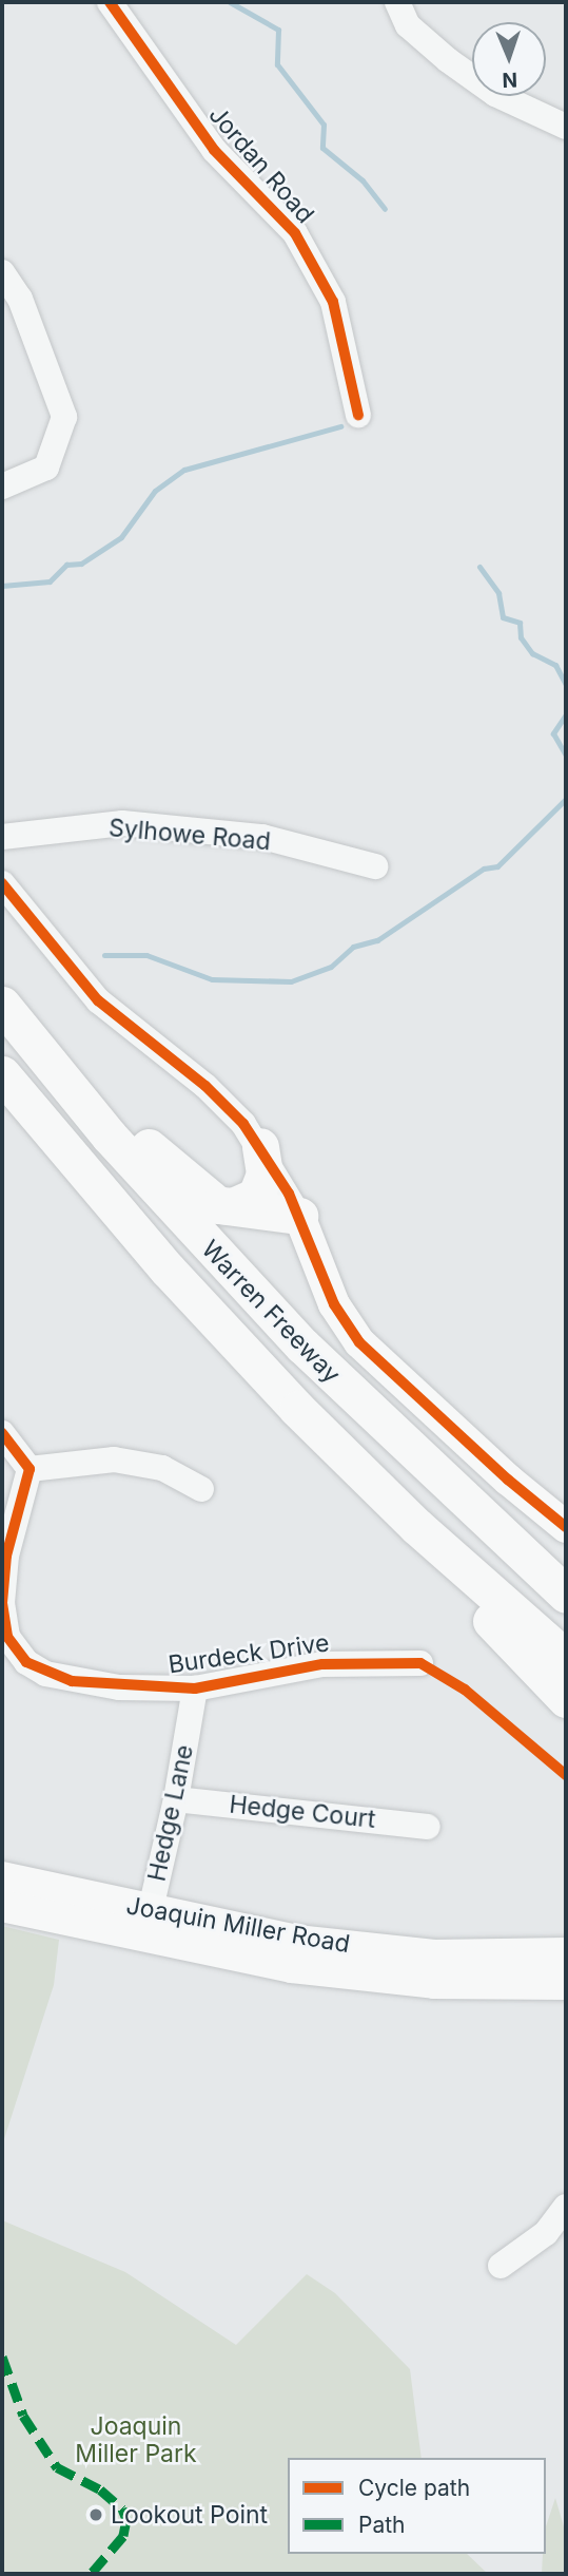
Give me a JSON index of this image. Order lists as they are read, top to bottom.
{
  "streets": {
    "highway": ["Warren Freeway"],
    "main road": ["Joaquin Miller Road"],
    "street": [
      "Jordan Road",
      "Sylhowe Road",
      "Burdeck Drive",
      "Hedge Court",
      "Hedge Lane"
    ]
  },
  "crossings": [
    ["Burdeck Drive", "Hedge Lane"],
    ["Hedge Court", "Hedge Lane"],
    ["Hedge Lane", "Joaquin Miller Road"]
  ],
  "parks": ["Joaquin Miller Park"],
  "places": ["Lookout Point"],
  "legend": ["Cycle path", "Path"],
  "north": "bottom"
}
